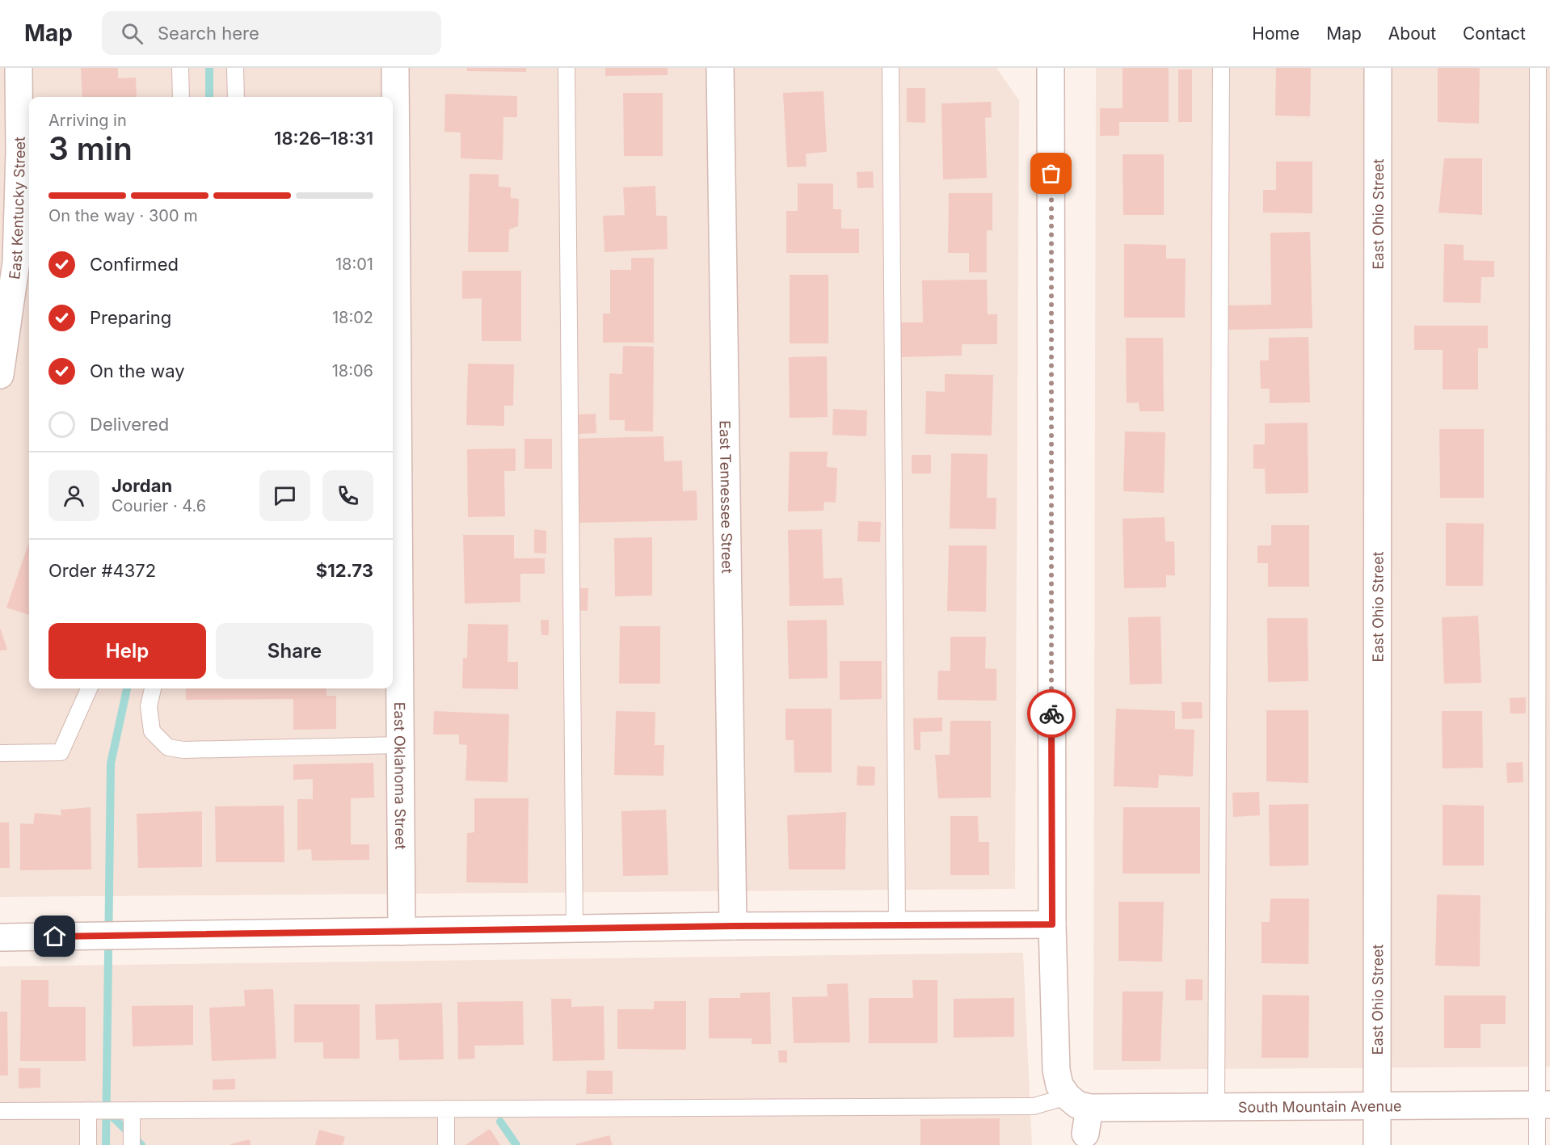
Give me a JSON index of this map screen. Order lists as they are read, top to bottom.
{
  "streets": {
    "street": [
      "East Kentucky Street",
      "East Ohio Street",
      "East Tennessee Street",
      "East Oklahoma Street",
      "South Mountain Avenue"
    ]
  },
  "crossings": [
    ["East Ohio Street", "South Mountain Avenue"]
  ],
  "page": {
    "header": "Map",
    "search": "Search here",
    "nav": [
      "Home",
      "Map",
      "About",
      "Contact"
    ],
    "heading": ["3 min", "Arriving in", "18:26–18:31"],
    "panel": [
      "Jordan",
      "Courier · 4.6",
      "Order #4372",
      "$12.73"
    ],
    "bar": "On the way · 300 m",
    "list": [
      ["Confirmed", "18:01"],
      ["Preparing", "18:02"],
      ["On the way", "18:06"],
      "Delivered"
    ],
    "buttons": ["Help", "Share"]
  }
}
